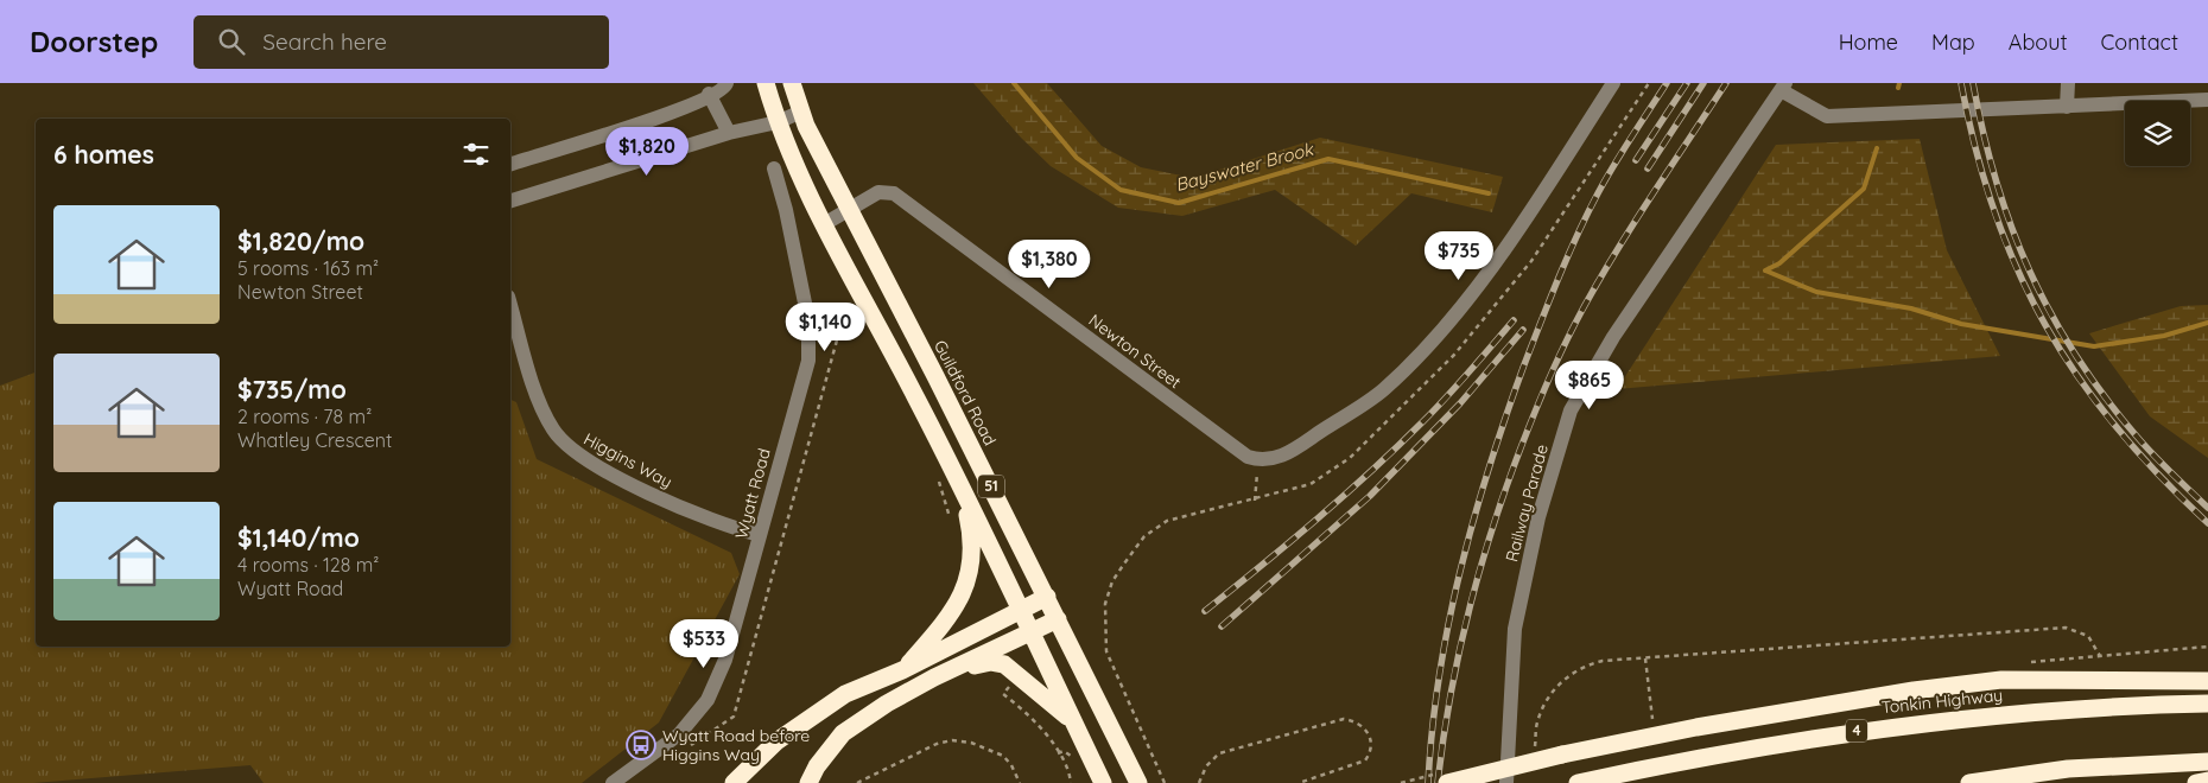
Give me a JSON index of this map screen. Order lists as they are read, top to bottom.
{
  "streets": {
    "highway": [
      "Guildford Road",
      "51",
      "Tonkin Highway",
      "4"
    ],
    "street": [
      "Newton Street",
      "Higgins Way",
      "Wyatt Road",
      "Railway Parade"
    ]
  },
  "crossings": [
    ["Newton Street", "Guildford Road"],
    ["Newton Street", "51"],
    ["Higgins Way", "Wyatt Road"]
  ],
  "water": ["Bayswater Brook"],
  "places": {
    "bus stop": ["Wyatt Road before Higgins Way"]
  },
  "page": {
    "header": "Doorstep",
    "search": "Search here",
    "nav": [
      "Home",
      "Map",
      "About",
      "Contact"
    ],
    "heading": "6 homes",
    "price": [
      "$1,820",
      "$735",
      "$1,380",
      "$1,140",
      "$865",
      "$533"
    ],
    "list": [
      {
        "name": "$1,820/mo",
        "note": "5 rooms · 163 m² · Newton Street"
      },
      {
        "name": "$735/mo",
        "note": "2 rooms · 78 m² · Whatley Crescent"
      },
      {
        "name": "$1,140/mo",
        "note": "4 rooms · 128 m² · Wyatt Road"
      }
    ]
  }
}
